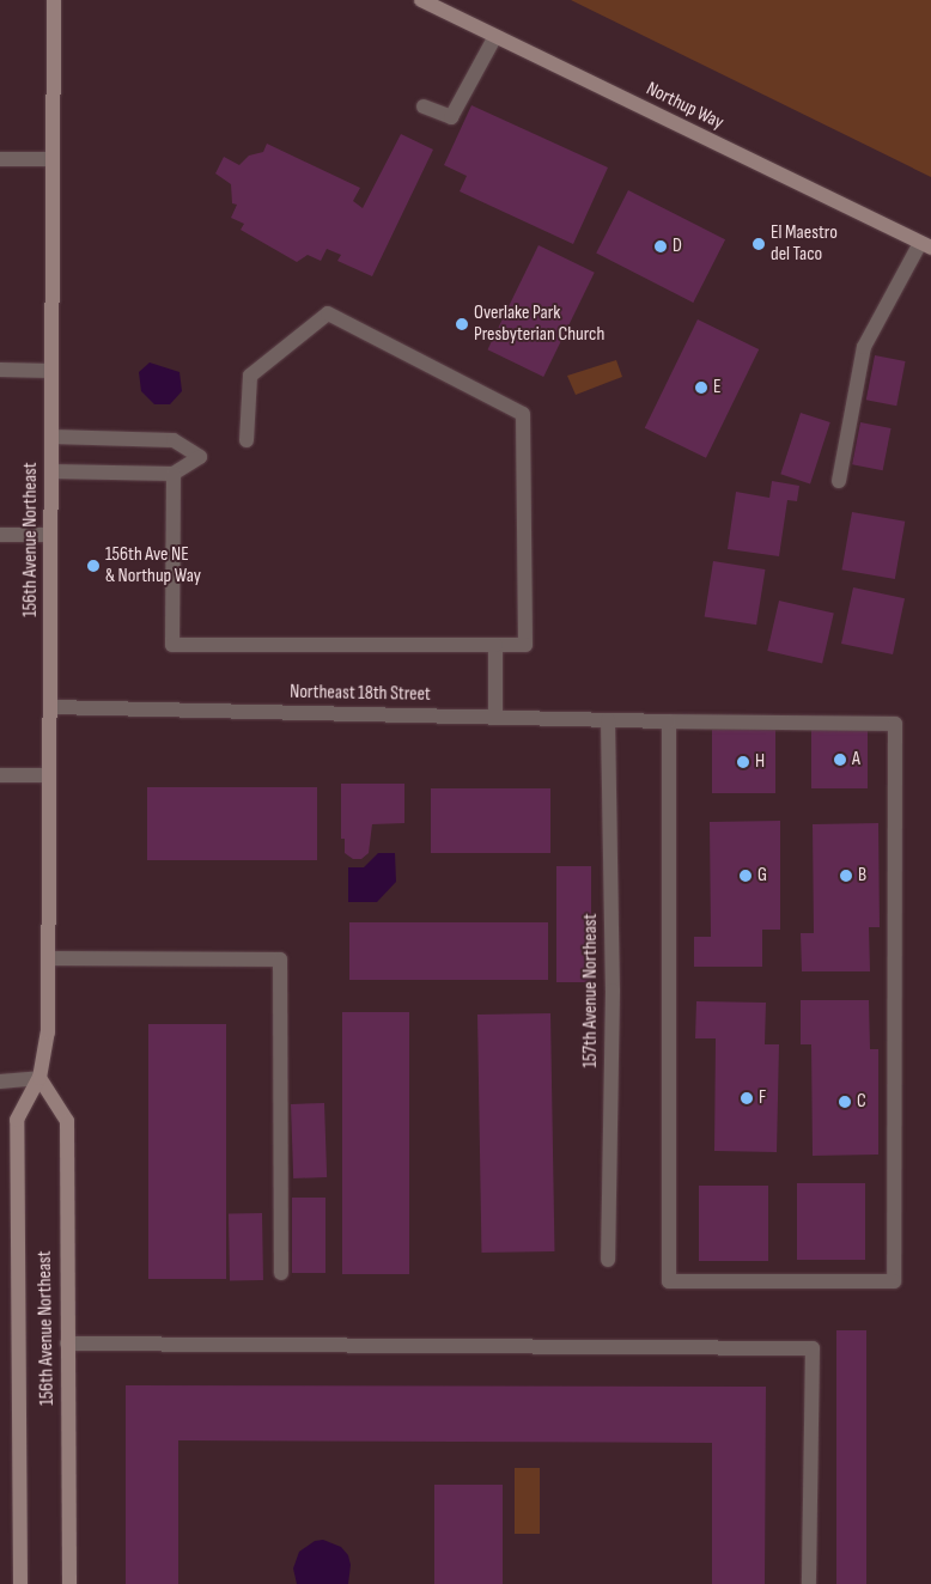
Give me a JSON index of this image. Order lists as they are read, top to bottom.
{
  "streets": {
    "main road": ["Northup Way", "156th Avenue Northeast"],
    "street": ["Northeast 18th Street", "157th Avenue Northeast"]
  },
  "crossings": [
    ["156th Avenue Northeast", "Northeast 18th Street"],
    ["Northeast 18th Street", "157th Avenue Northeast"]
  ],
  "places": [
    "El Maestro del Taco",
    "D",
    "Overlake Park Presbyterian Church",
    "E",
    "156th Ave NE & Northup Way",
    "A",
    "H",
    "G",
    "B",
    "F",
    "C"
  ]
}
